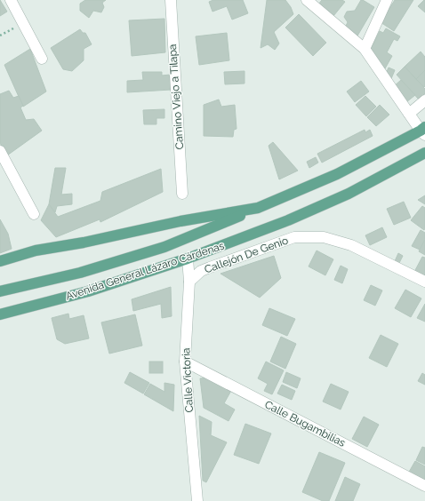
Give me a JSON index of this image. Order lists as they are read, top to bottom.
{
  "streets": {
    "main road": ["Avenida General Lázaro Cárdenas"],
    "street": [
      "Camino Viejo a Tilapa",
      "Callejón De Genio",
      "Calle Victoria",
      "Calle Bugambilias"
    ]
  },
  "crossings": [
    ["Callejón De Genio", "Calle Victoria"],
    ["Avenida General Lázaro Cárdenas", "Calle Victoria"],
    ["Calle Victoria", "Calle Bugambilias"]
  ]
}
